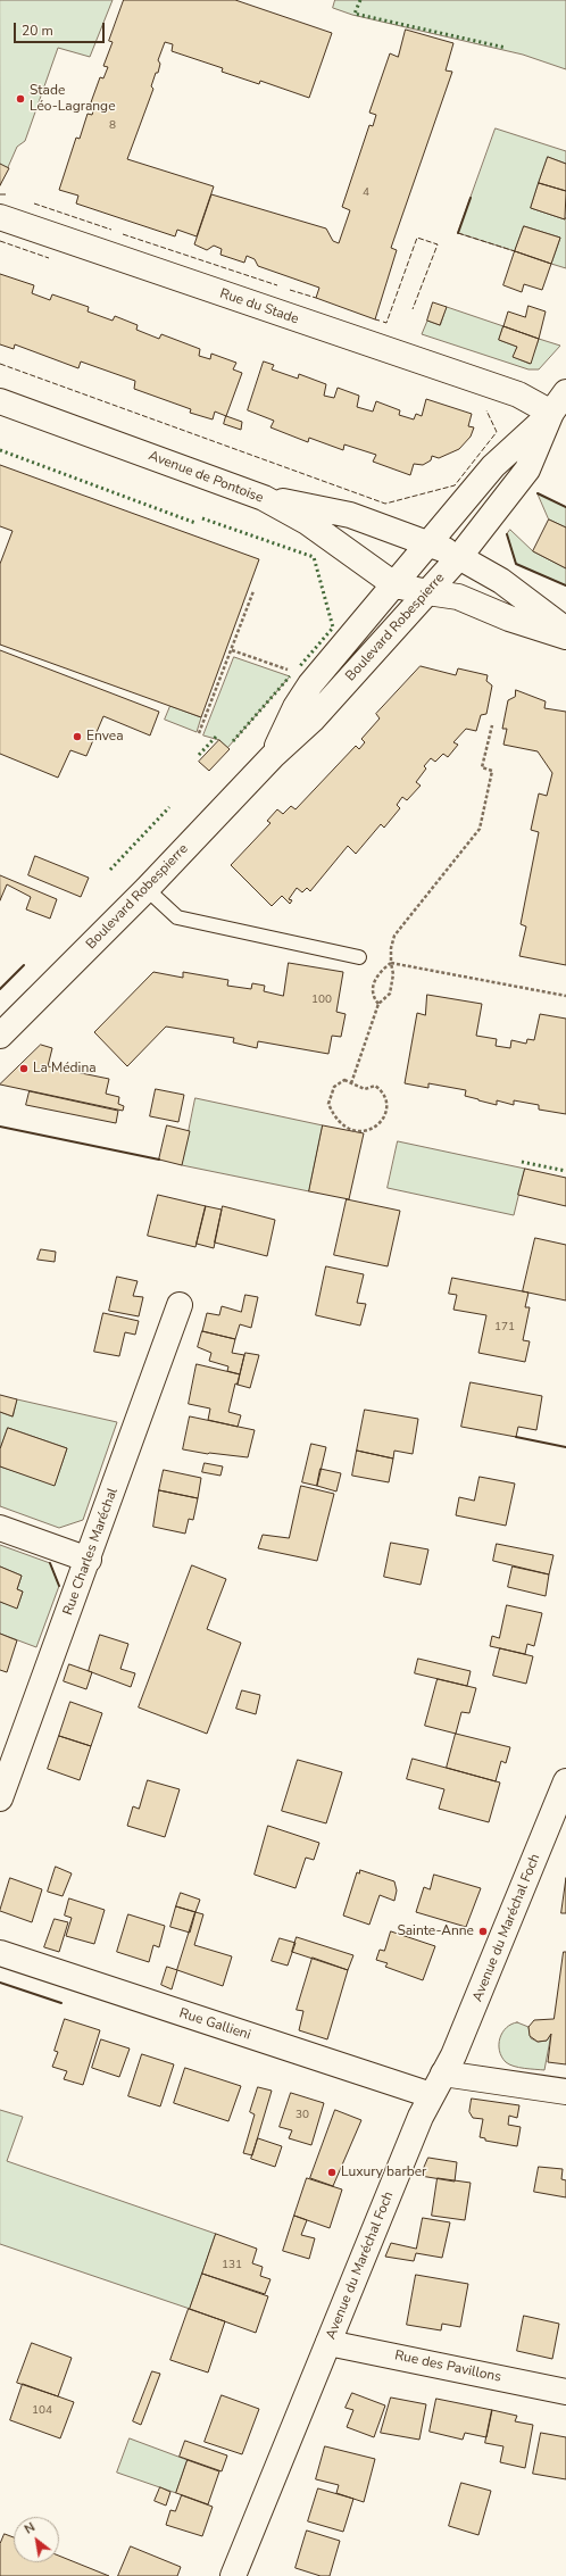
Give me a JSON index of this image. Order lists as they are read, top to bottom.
{
  "streets": {
    "street": [
      "Rue du Stade",
      "Avenue de Pontoise",
      "Boulevard Robespierre",
      "Rue Charles Maréchal",
      "Avenue du Maréchal Foch",
      "Rue Gallieni",
      "Rue des Pavillons"
    ]
  },
  "crossings": [
    ["Rue du Stade", "Boulevard Robespierre"],
    ["Avenue de Pontoise", "Boulevard Robespierre"],
    ["Avenue du Maréchal Foch", "Rue Gallieni"],
    ["Avenue du Maréchal Foch", "Rue des Pavillons"]
  ],
  "places": [
    "Stade Léo-Lagrange",
    "Envea",
    "La Médina",
    "Sainte-Anne",
    "Luxury barber"
  ],
  "house_numbers": [
    "8",
    "4",
    "100",
    "171",
    "30",
    "131",
    "104"
  ],
  "scale_bar": "20 m",
  "north": "top left"
}
